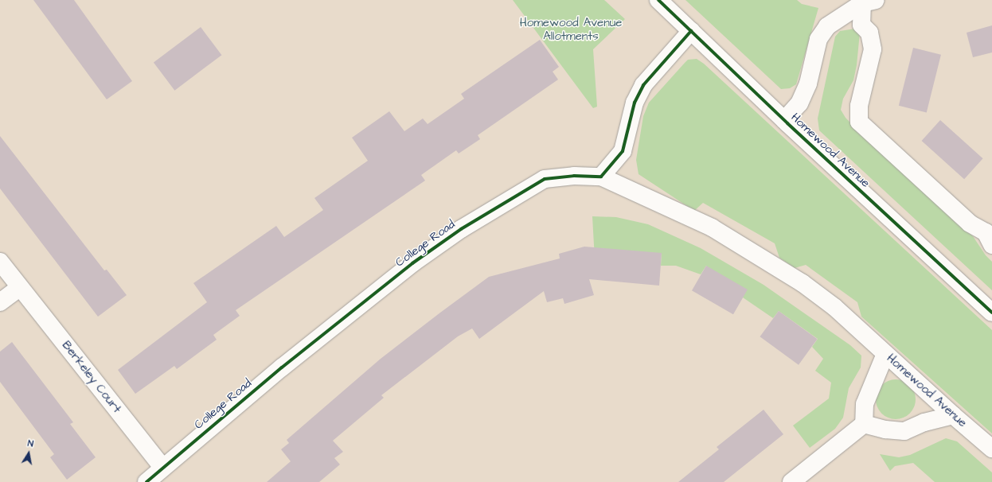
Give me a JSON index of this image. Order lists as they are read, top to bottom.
{
  "streets": {
    "street": ["Homewood Avenue", "College Road", "Berkeley Court"]
  },
  "crossings": [
    ["Homewood Avenue", "College Road"],
    ["College Road", "Berkeley Court"]
  ],
  "parks": ["Homewood Avenue Allotments"],
  "north": "top"
}
